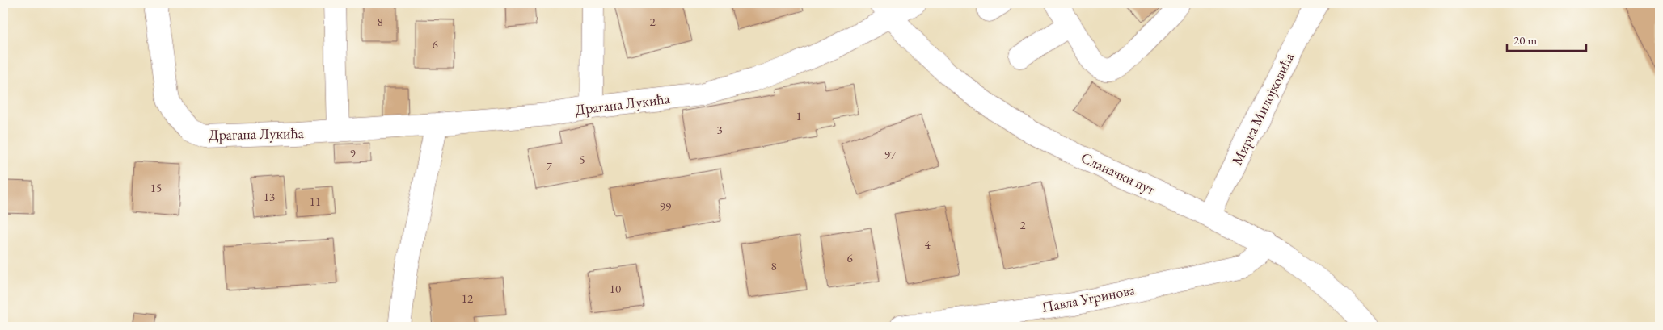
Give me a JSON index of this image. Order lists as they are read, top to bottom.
{
  "streets": {
    "street": [
      "Драгана Лукића",
      "Мирка Милојковића",
      "Сланачки пут",
      "Павла Угринова"
    ]
  },
  "crossings": [
    ["Драгана Лукића", "Сланачки пут"],
    ["Мирка Милојковића", "Сланачки пут"],
    ["Сланачки пут", "Павла Угринова"]
  ],
  "house_numbers": [
    "8",
    "2",
    "6",
    "1",
    "3",
    "9",
    "97",
    "5",
    "7",
    "15",
    "13",
    "11",
    "99",
    "2",
    "4",
    "6",
    "8",
    "10",
    "12"
  ],
  "scale_bar": "20 m"
}
